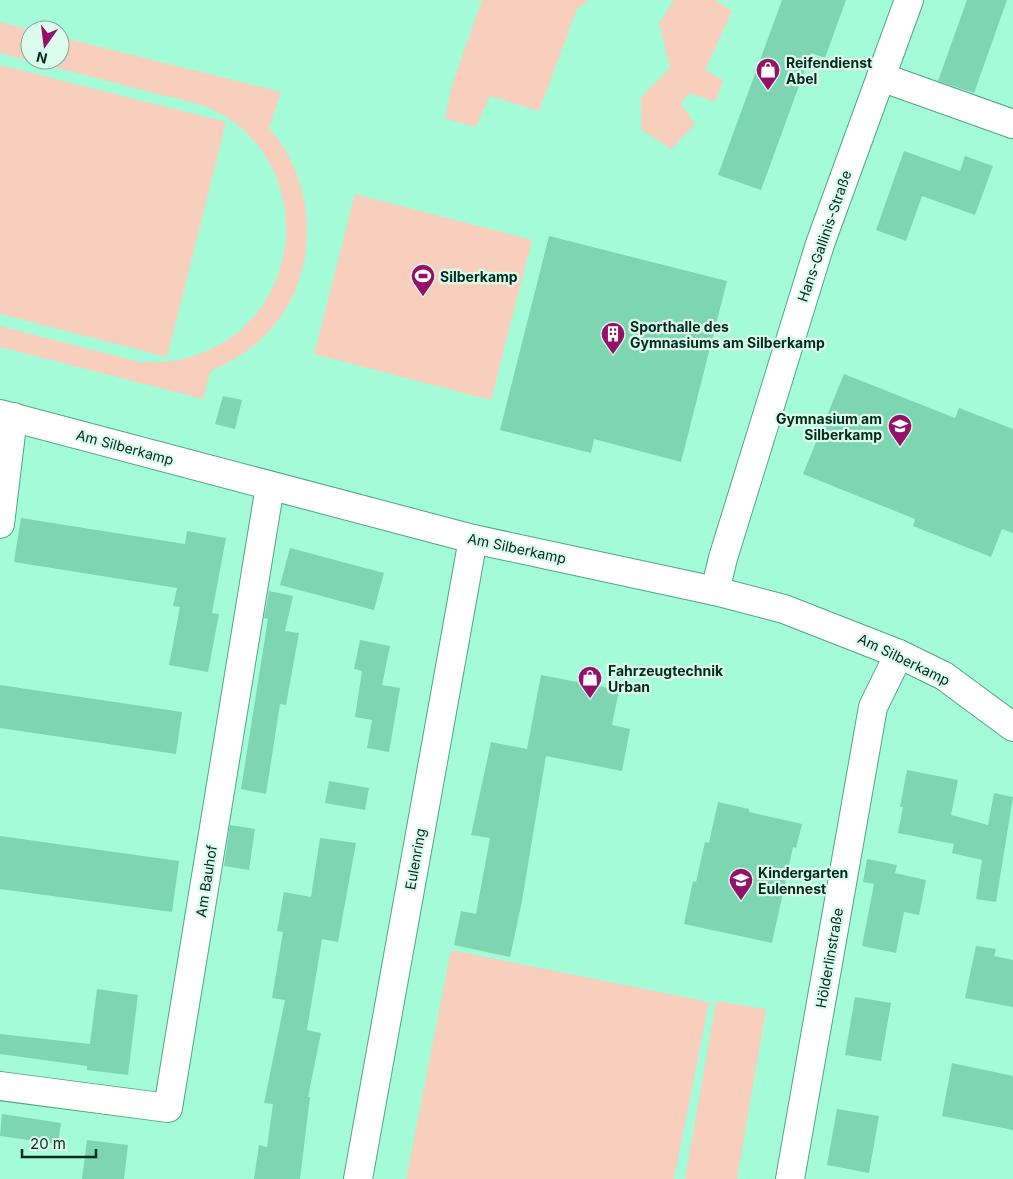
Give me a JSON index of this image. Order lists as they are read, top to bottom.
{
  "streets": {
    "street": [
      "Hans-Gallinis-Straße",
      "Am Silberkamp",
      "Eulenring",
      "Am Bauhof",
      "Hölderlinstraße"
    ]
  },
  "crossings": [
    ["Hans-Gallinis-Straße", "Am Silberkamp"],
    ["Am Silberkamp", "Eulenring"],
    ["Am Silberkamp", "Am Bauhof"],
    ["Am Silberkamp", "Hölderlinstraße"]
  ],
  "places": {
    "shop": ["Reifendienst Abel", "Fahrzeugtechnik Urban"],
    "sports": ["Silberkamp"],
    "building": ["Sporthalle des Gymnasiums am Silberkamp"],
    "school or university": ["Gymnasium am Silberkamp", "Kindergarten Eulennest"]
  },
  "scale_bar": "20 m",
  "north": "bottom"
}
